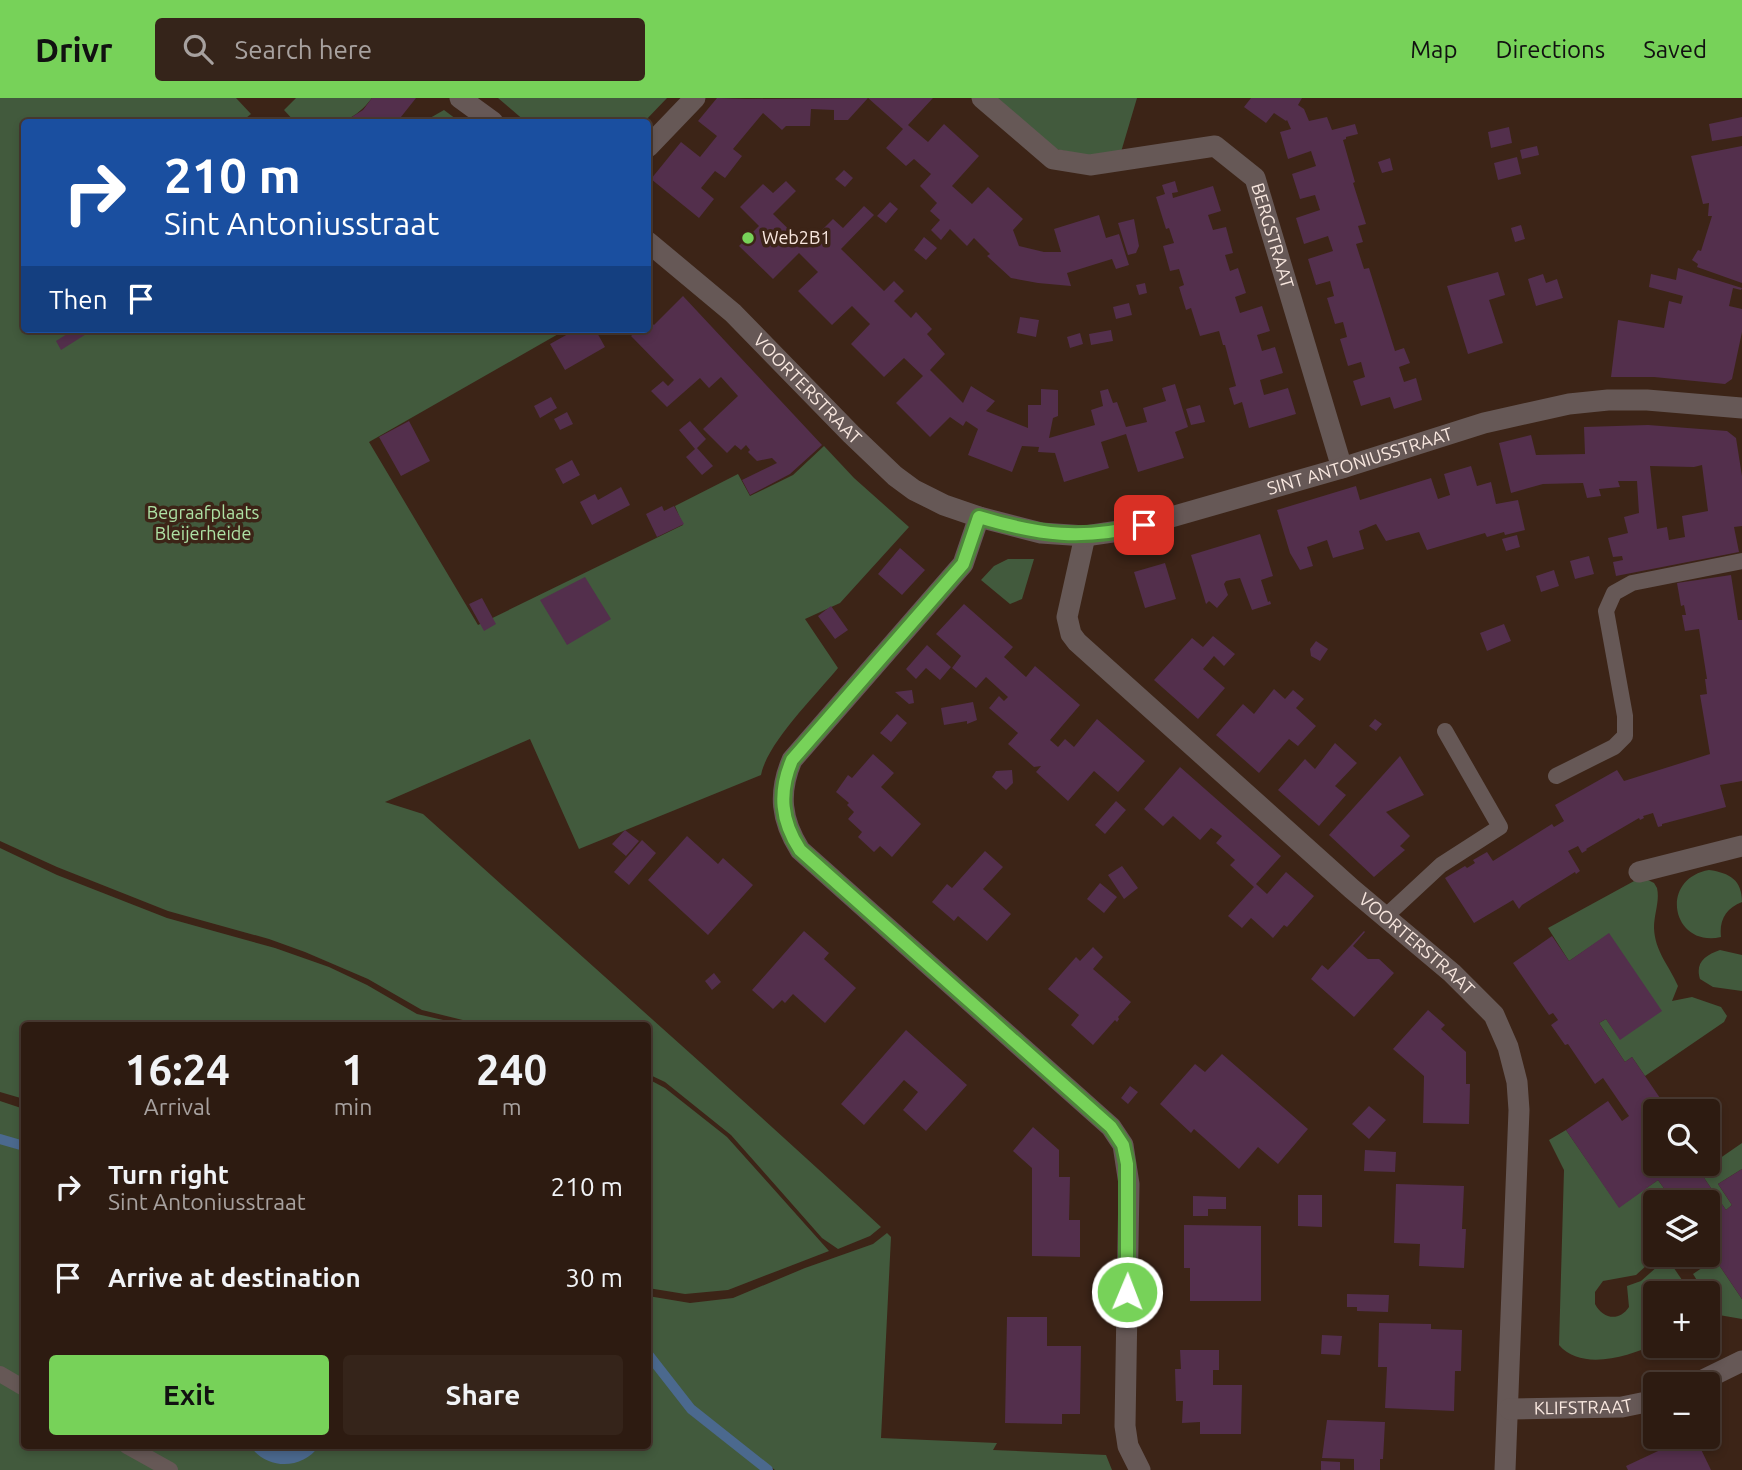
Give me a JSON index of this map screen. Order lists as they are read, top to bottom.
{
  "streets": {
    "street": [
      "BERGSTRAAT",
      "VOORTERSTRAAT",
      "SINT ANTONIUSSTRAAT",
      "KLIFSTRAAT"
    ]
  },
  "crossings": [
    ["BERGSTRAAT", "SINT ANTONIUSSTRAAT"],
    ["VOORTERSTRAAT", "SINT ANTONIUSSTRAAT"],
    ["VOORTERSTRAAT", "KLIFSTRAAT"]
  ],
  "parks": ["Begraafplaats Bleijerheide"],
  "places": ["Web2B1"],
  "page": {
    "header": "Drivr",
    "search": "Search here",
    "nav": ["Map", "Directions", "Saved"],
    "turn": ["210 m", "Sint Antoniusstraat"],
    "then": "Then",
    "eta": [
      "16:24",
      "Arrival",
      "1",
      "min",
      "240",
      "m"
    ],
    "map_buttons": ["+", "−"],
    "list": [
      {
        "name": "Turn right",
        "note": "Sint Antoniusstraat",
        "value": "210 m"
      },
      {
        "name": "Arrive at destination",
        "value": "30 m"
      }
    ],
    "buttons": ["Exit", "Share"]
  }
}
